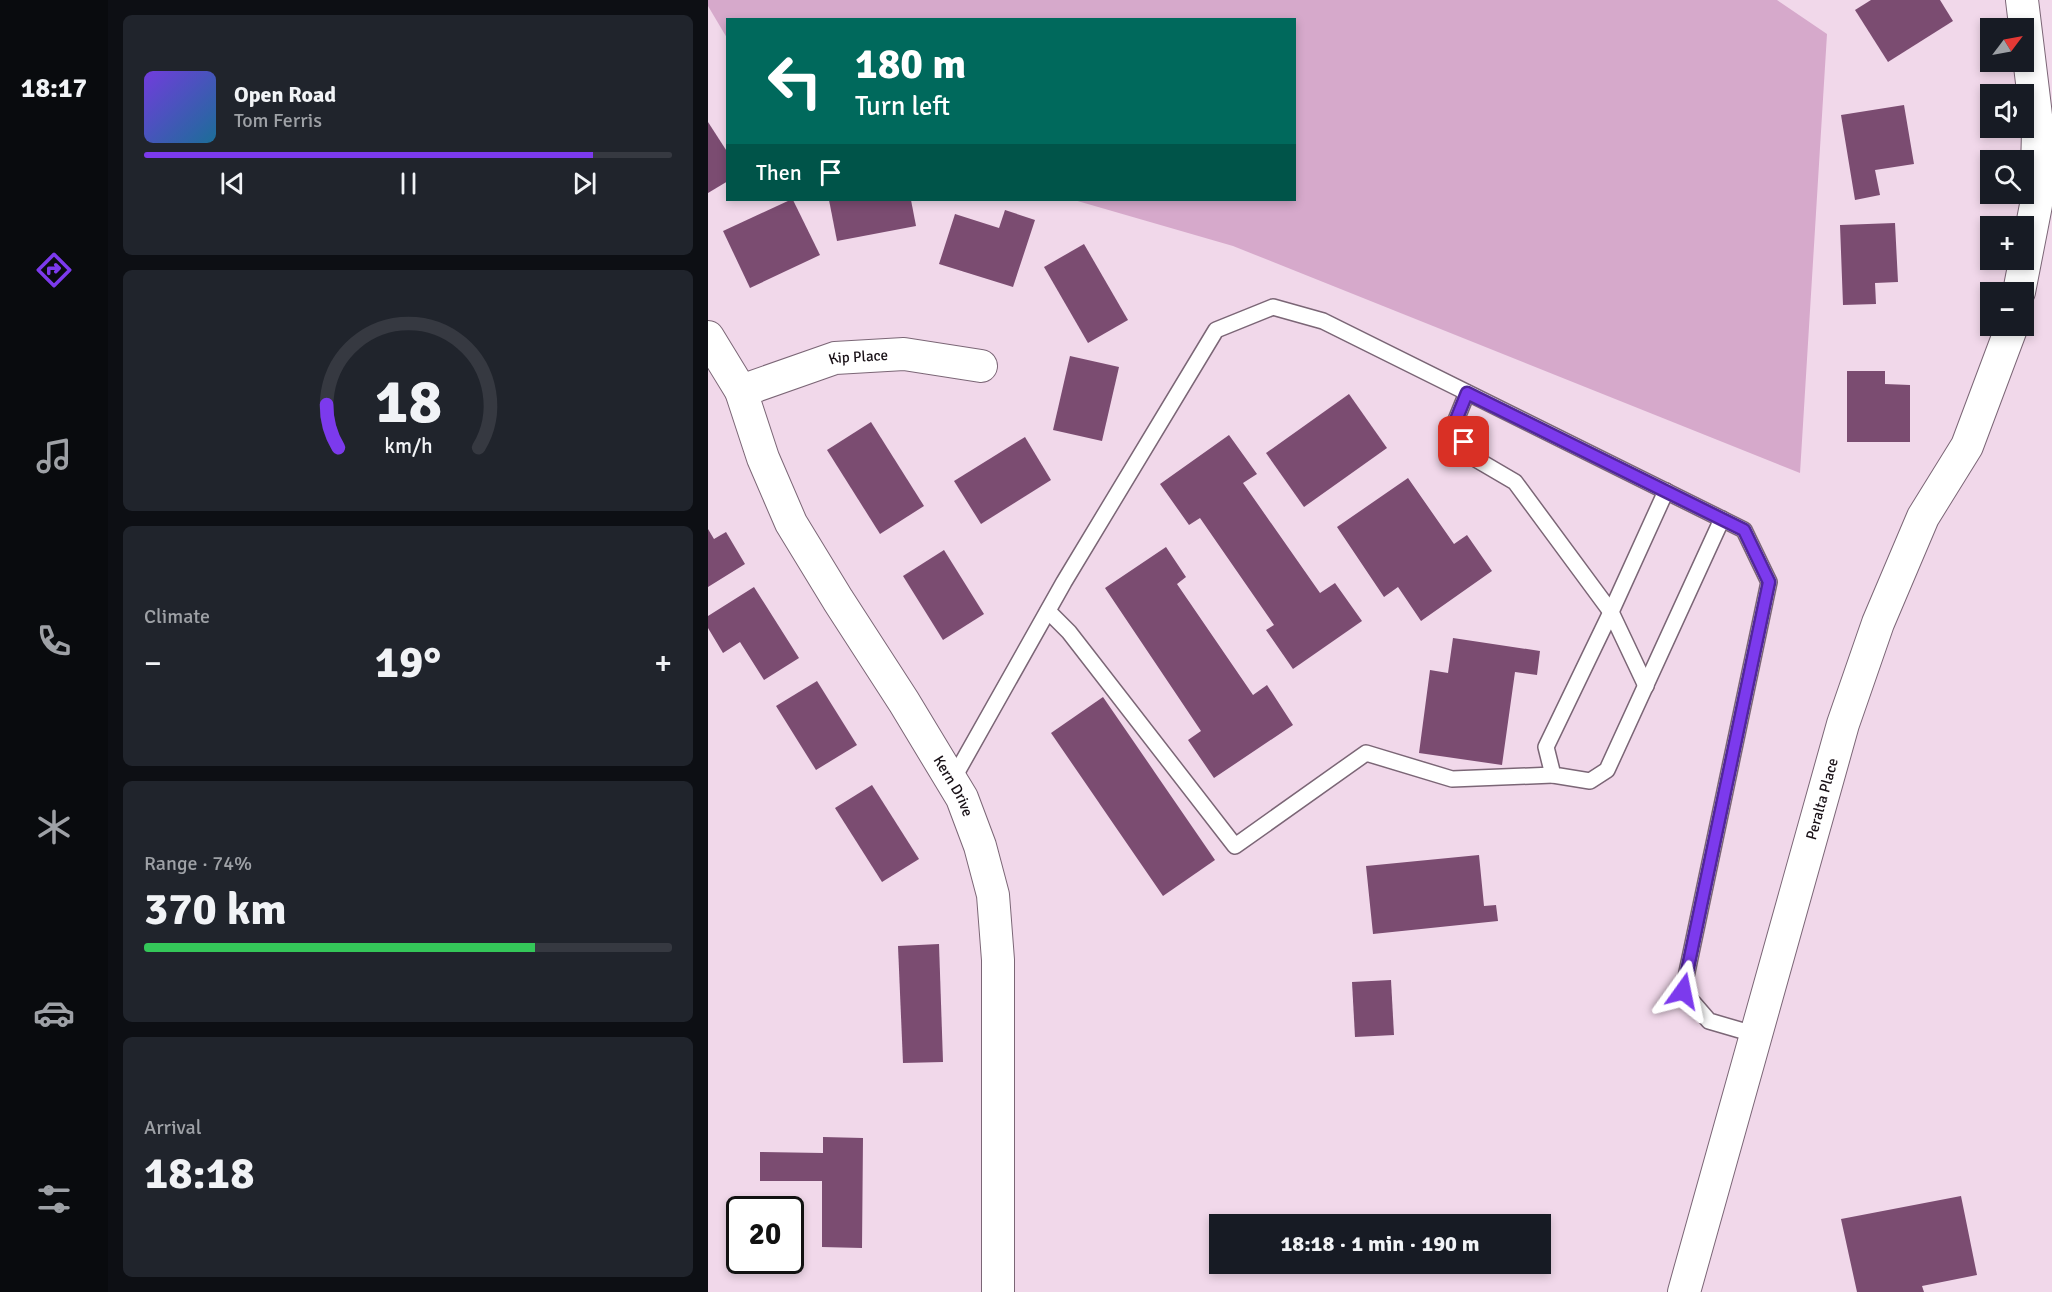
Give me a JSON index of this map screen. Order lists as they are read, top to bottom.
{
  "streets": {
    "street": ["Kip Place", "Kern Drive", "Peralta Place"]
  },
  "crossings": [
    ["Kip Place", "Kern Drive"]
  ],
  "north": "top right",
  "page": {
    "tabs": "18:17",
    "map_buttons": ["+", "−"],
    "turn": ["180 m", "Turn left"],
    "song": ["Open Road", "Tom Ferris"],
    "then": "Then",
    "tile": [
      "Climate",
      ["Range · 74%", "370 km"],
      ["Arrival", "18:18"]
    ],
    "heat": ["−", "19°", "+"],
    "limit": "20",
    "trip": "18:18 · 1 min · 190 m",
    "gauge": ["18", "km/h"]
  }
}
